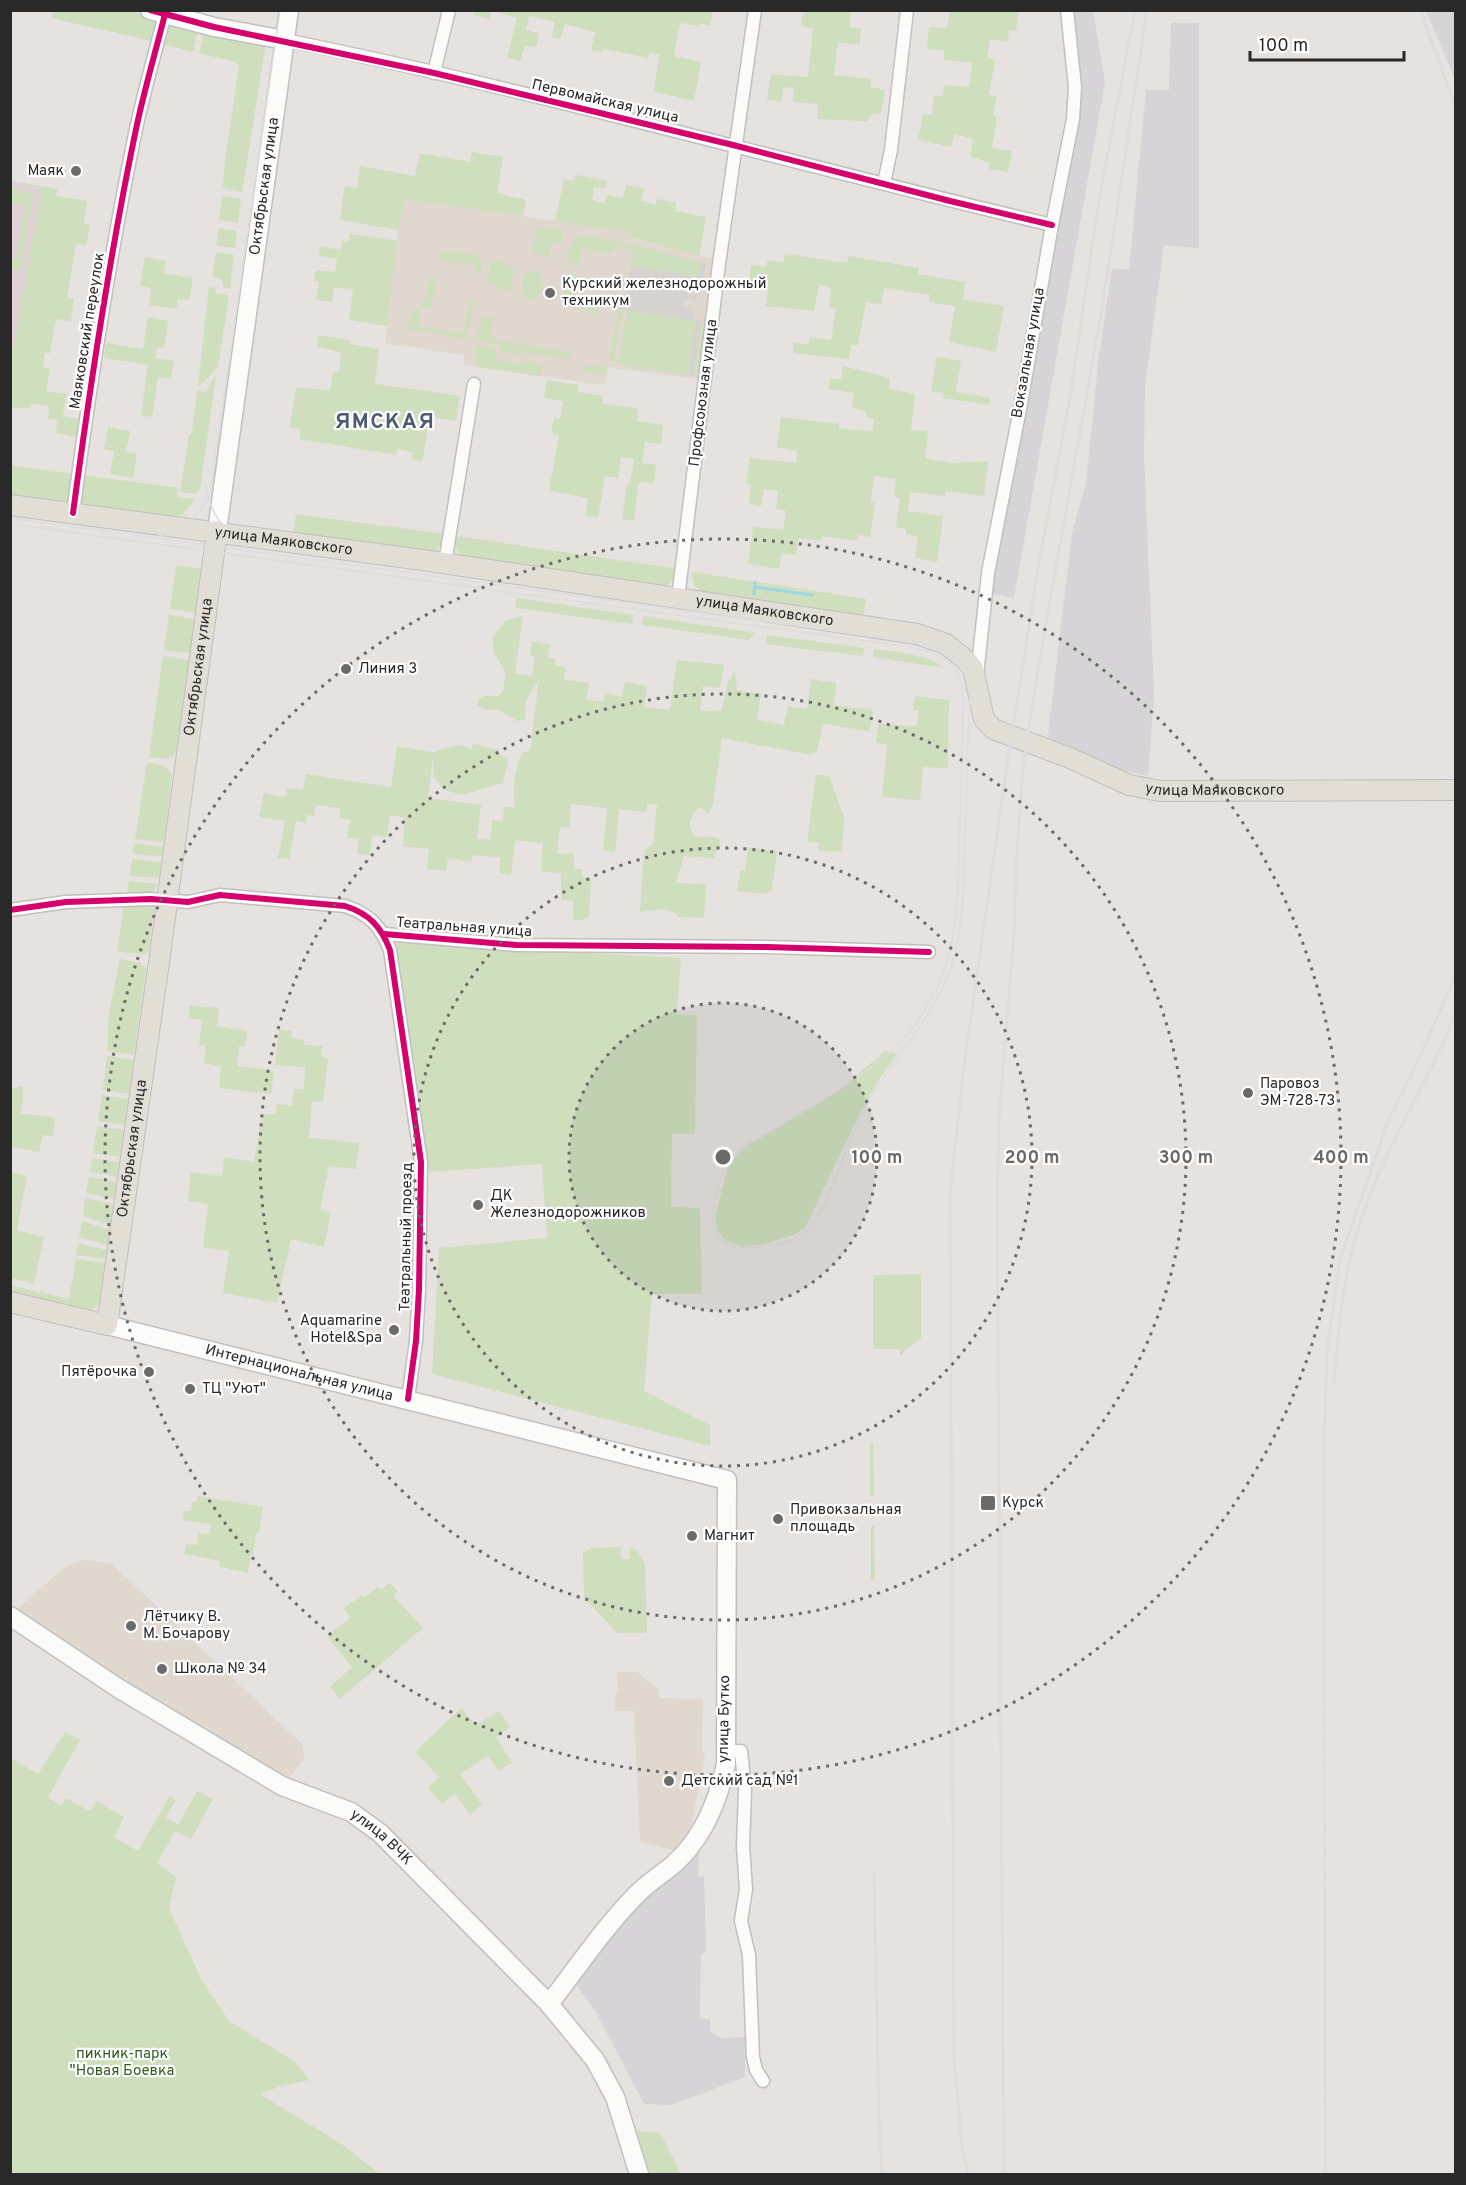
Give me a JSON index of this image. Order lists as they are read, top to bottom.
{
  "streets": {
    "main road": [
      "Первомайская улица",
      "Октябрьская улица",
      "улица Маяковского",
      "Интернациональная улица",
      "улица Бутко",
      "улица ВЧК"
    ],
    "street": [
      "Маяковский переулок",
      "Вокзальная улица",
      "Профсоюзная улица",
      "Театральная улица",
      "Театральный проезд"
    ]
  },
  "crossings": [
    ["Первомайская улица", "Октябрьская улица"],
    ["Первомайская улица", "Маяковский переулок"],
    ["Первомайская улица", "Вокзальная улица"],
    ["Первомайская улица", "Профсоюзная улица"],
    ["Октябрьская улица", "улица Маяковского"],
    ["Октябрьская улица", "Театральная улица"],
    ["Октябрьская улица", "Интернациональная улица"],
    ["Маяковский переулок", "улица Маяковского"],
    ["Вокзальная улица", "улица Маяковского"],
    ["Профсоюзная улица", "улица Маяковского"],
    ["Театральная улица", "Театральный проезд"],
    ["Театральный проезд", "Интернациональная улица"],
    ["Интернациональная улица", "улица Бутко"],
    ["улица Бутко", "улица ВЧК"]
  ],
  "districts": ["ЯМСКАЯ"],
  "parks": ["пикник-парк \"Новая Боевка"],
  "places": {
    "other": [
      "Маяк",
      "Курский железнодорожный техникум",
      "Линия 3",
      "Паровоз ЭМ-728-73",
      "ДК Железнодорожников",
      "Aquamarine Hotel&Spa",
      "Пятёрочка",
      "ТЦ \"Уют\"",
      "Привокзальная площадь",
      "Магнит",
      "Лётчику В. М. Бочарову",
      "Школа № 34",
      "Детский сад №1"
    ],
    "transit": ["Курск"]
  },
  "scale_bar": "100 m",
  "rings": [
    "100 m",
    "200 m",
    "300 m",
    "400 m"
  ]
}
